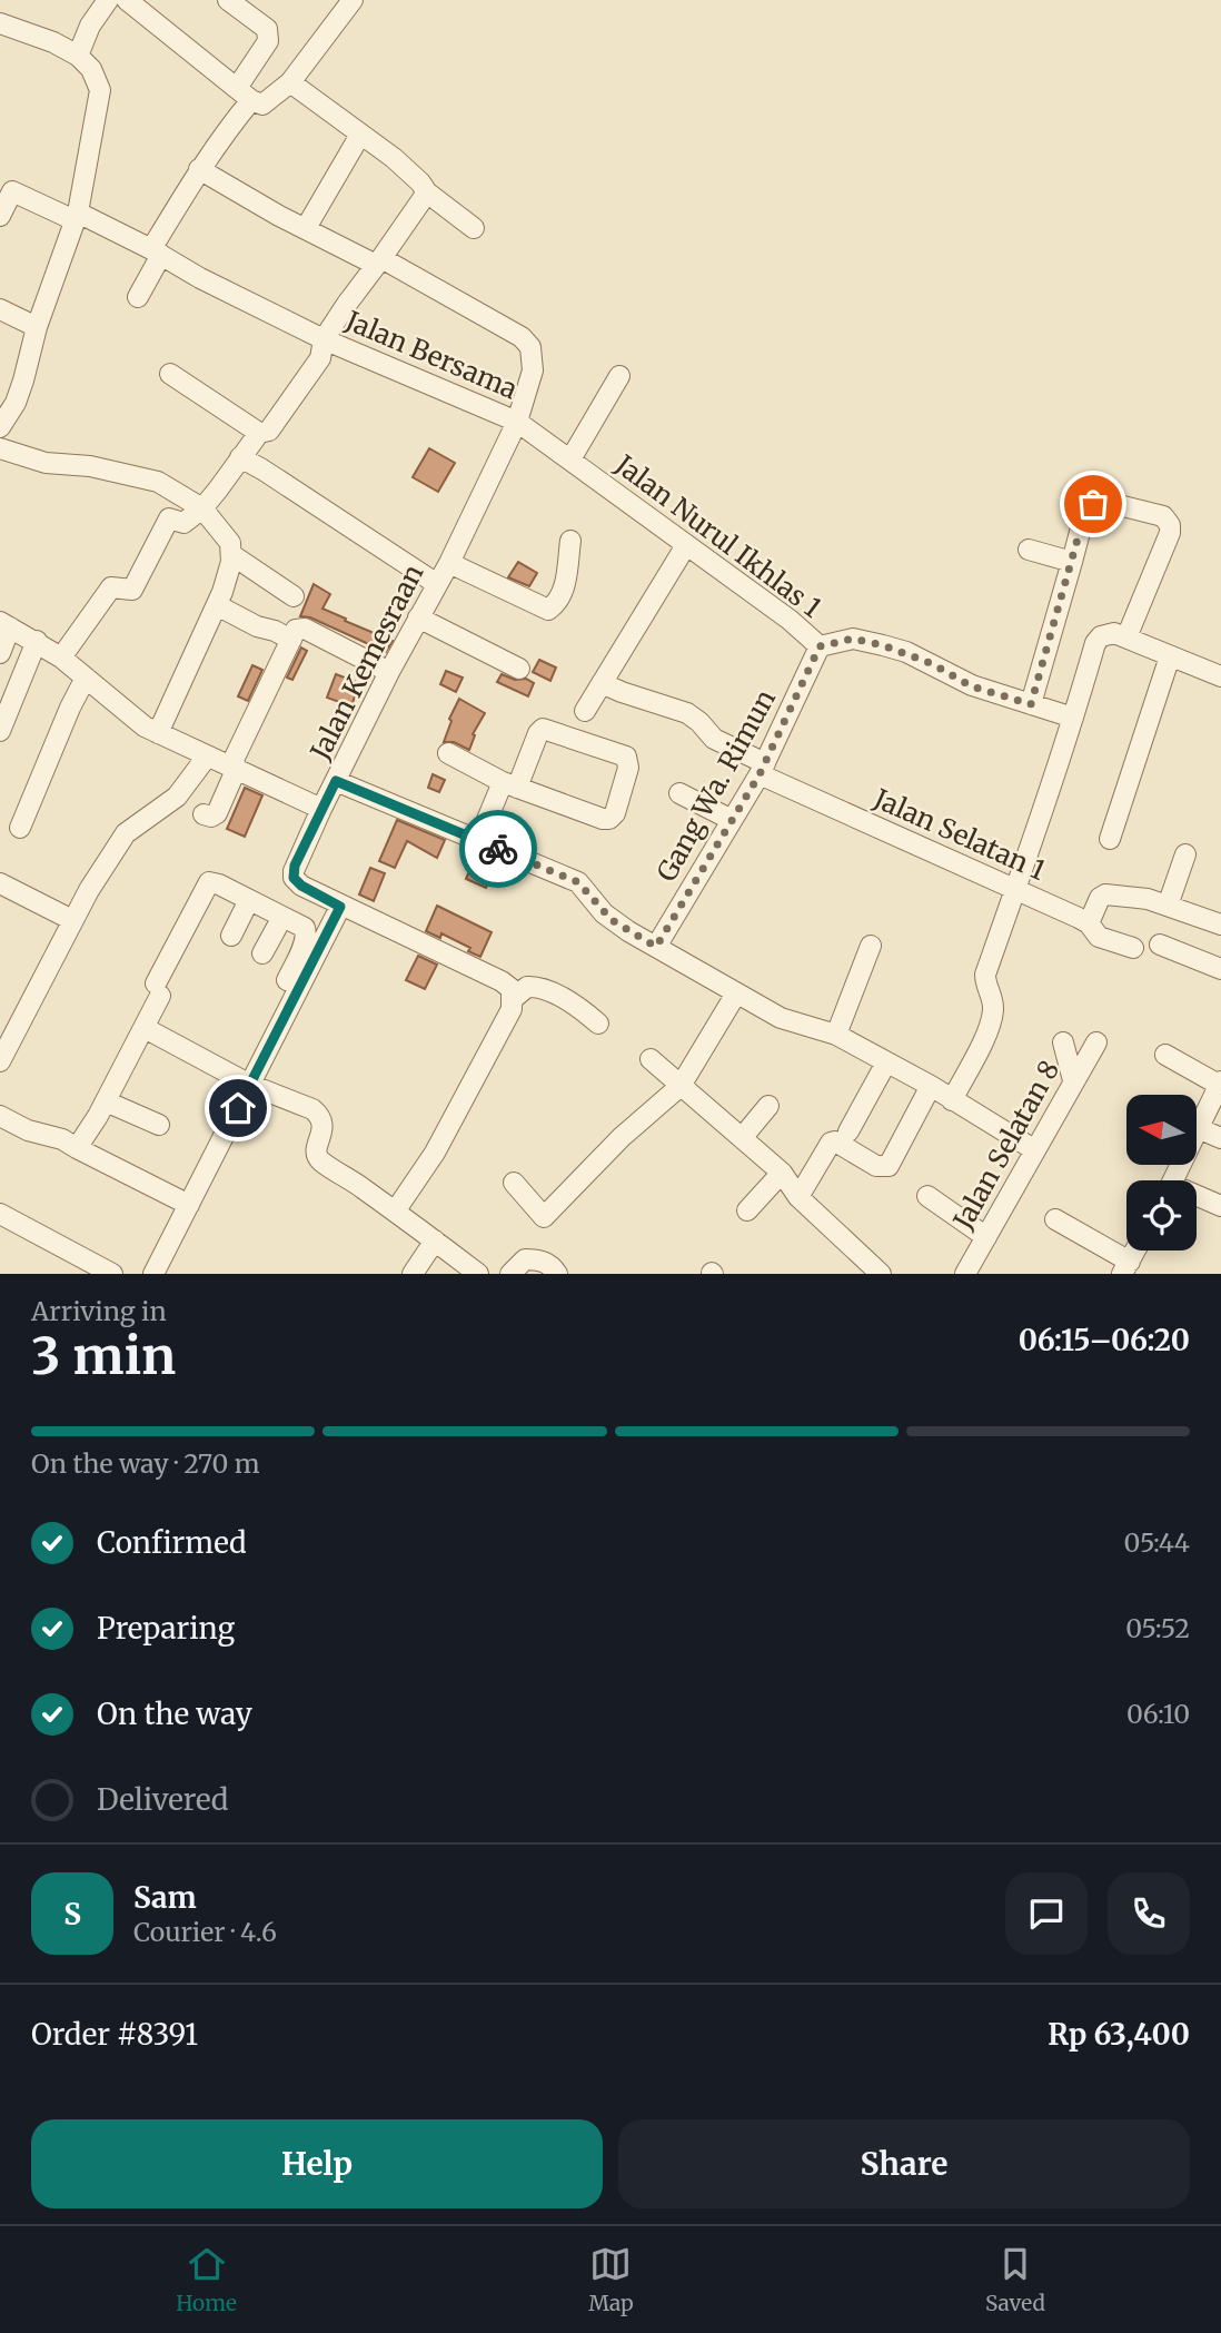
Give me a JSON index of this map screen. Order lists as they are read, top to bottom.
{
  "streets": {
    "street": [
      "Jalan Bersama",
      "Jalan Nurul Ikhlas 1",
      "Jalan Kemesraan",
      "Gang Wa. Rimun",
      "Jalan Selatan 1",
      "Jalan Selatan 8"
    ]
  },
  "crossings": [
    ["Jalan Bersama", "Jalan Nurul Ikhlas 1"],
    ["Jalan Bersama", "Jalan Kemesraan"],
    ["Jalan Nurul Ikhlas 1", "Jalan Kemesraan"],
    ["Jalan Nurul Ikhlas 1", "Gang Wa. Rimun"],
    ["Gang Wa. Rimun", "Jalan Selatan 1"]
  ],
  "north": "left",
  "page": {
    "heading": ["3 min", "Arriving in", "06:15–06:20"],
    "panel": [
      "Sam",
      "Courier · 4.6",
      "Order #8391",
      "Rp 63,400"
    ],
    "bar": "On the way · 270 m",
    "list": [
      ["Confirmed", "05:44"],
      ["Preparing", "05:52"],
      ["On the way", "06:10"],
      "Delivered"
    ],
    "round": "S",
    "buttons": ["Help", "Share"],
    "tabs": ["Home", "Map", "Saved"]
  }
}
